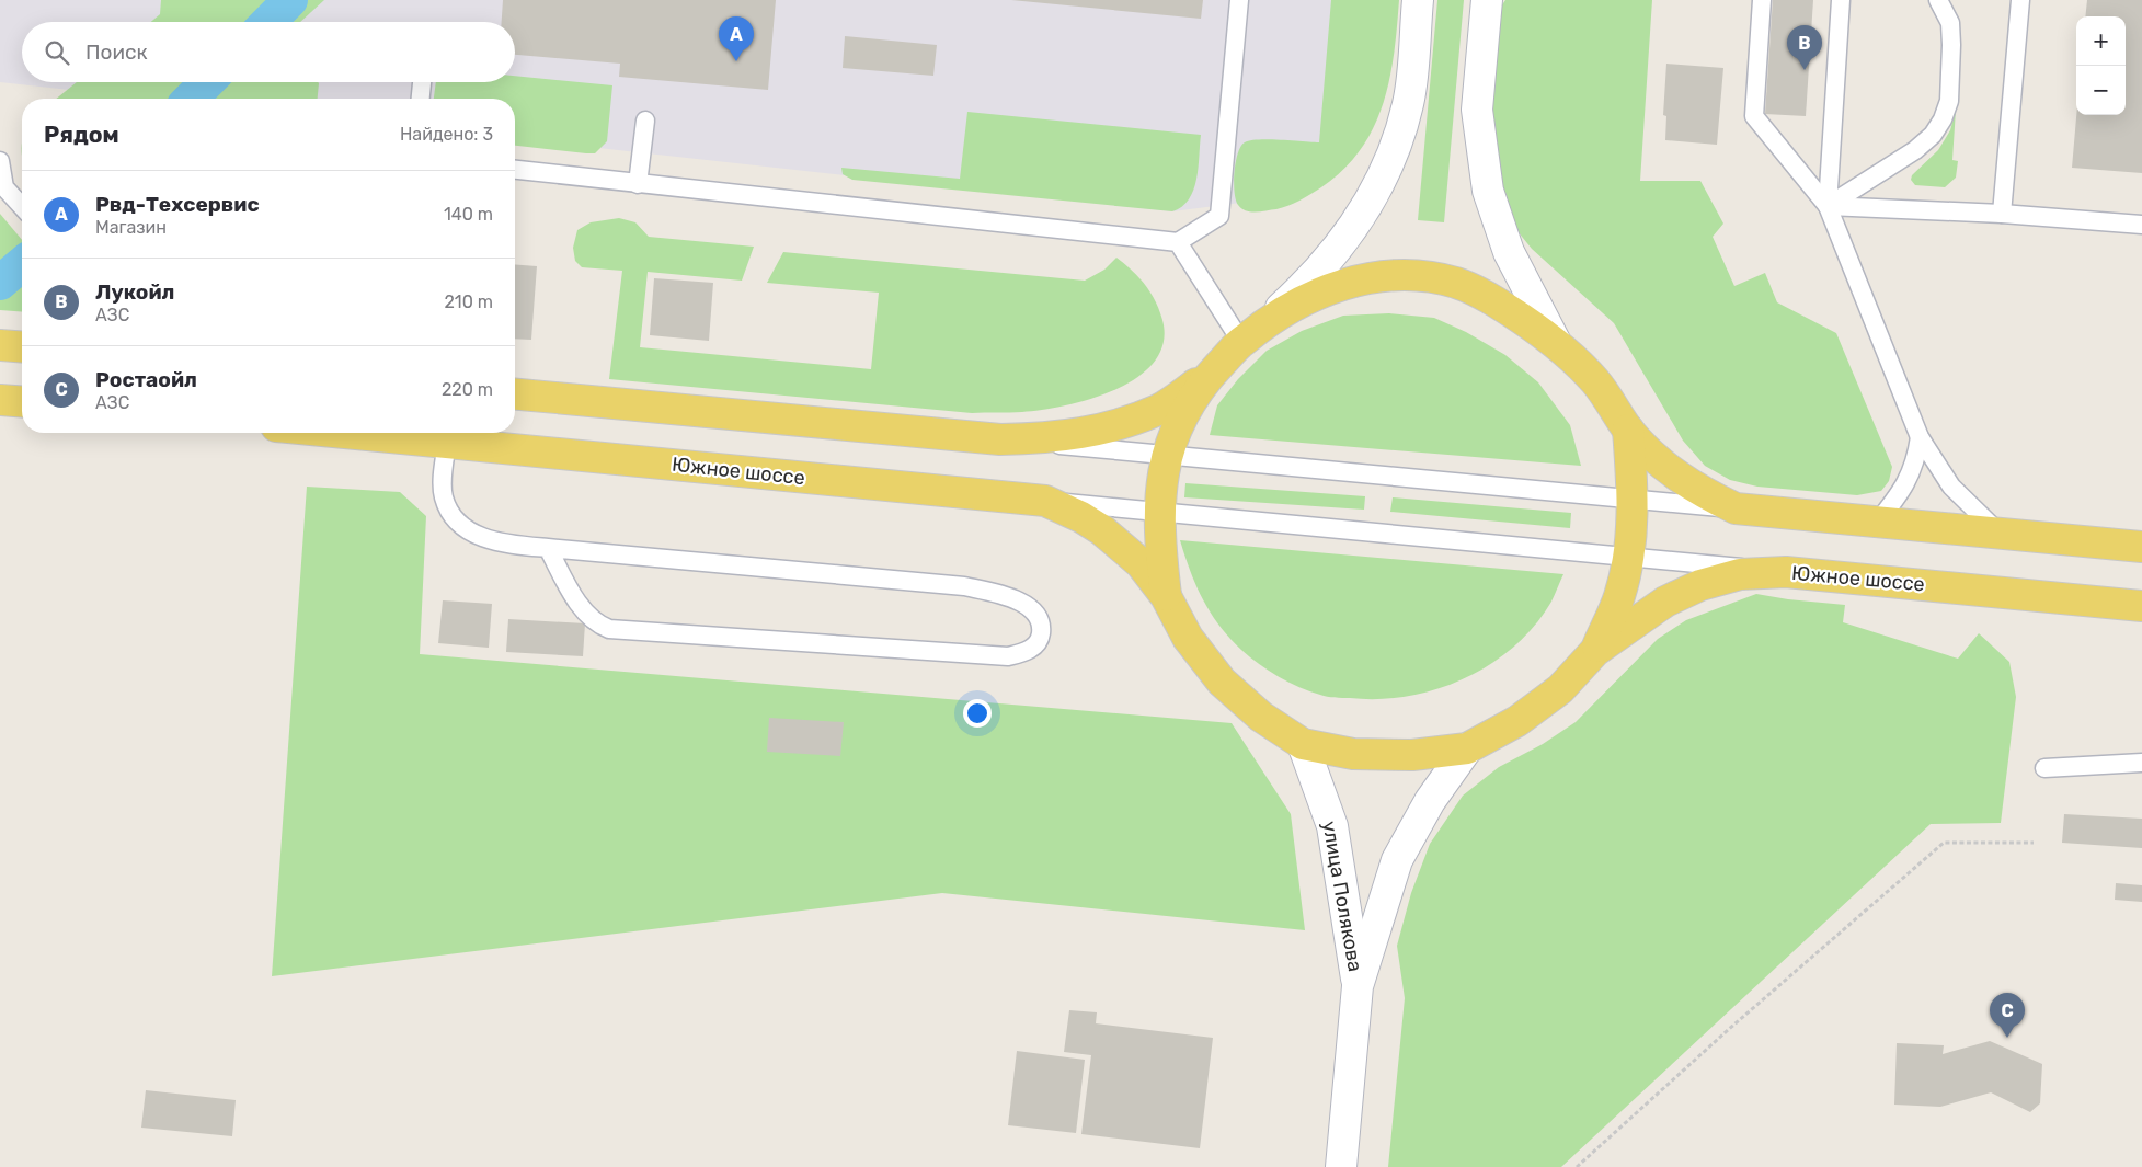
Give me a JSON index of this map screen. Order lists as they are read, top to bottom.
{
  "streets": {
    "main road": ["Южное шоссе", "улица Полякова"]
  },
  "crossings": [
    ["Южное шоссе", "улица Полякова"]
  ],
  "page": {
    "map_buttons": ["+", "−"],
    "pins": ["A", "B", "C"],
    "search": "Поиск",
    "heading": ["Рядом", "Найдено: 3"],
    "list": [
      {
        "mark": "A",
        "name": "Рвд-Техсервис",
        "note": "Магазин",
        "value": "140 m"
      },
      {
        "mark": "B",
        "name": "Лукойл",
        "note": "АЗС",
        "value": "210 m"
      },
      {
        "mark": "C",
        "name": "Ростаойл",
        "note": "АЗС",
        "value": "220 m"
      }
    ]
  }
}
